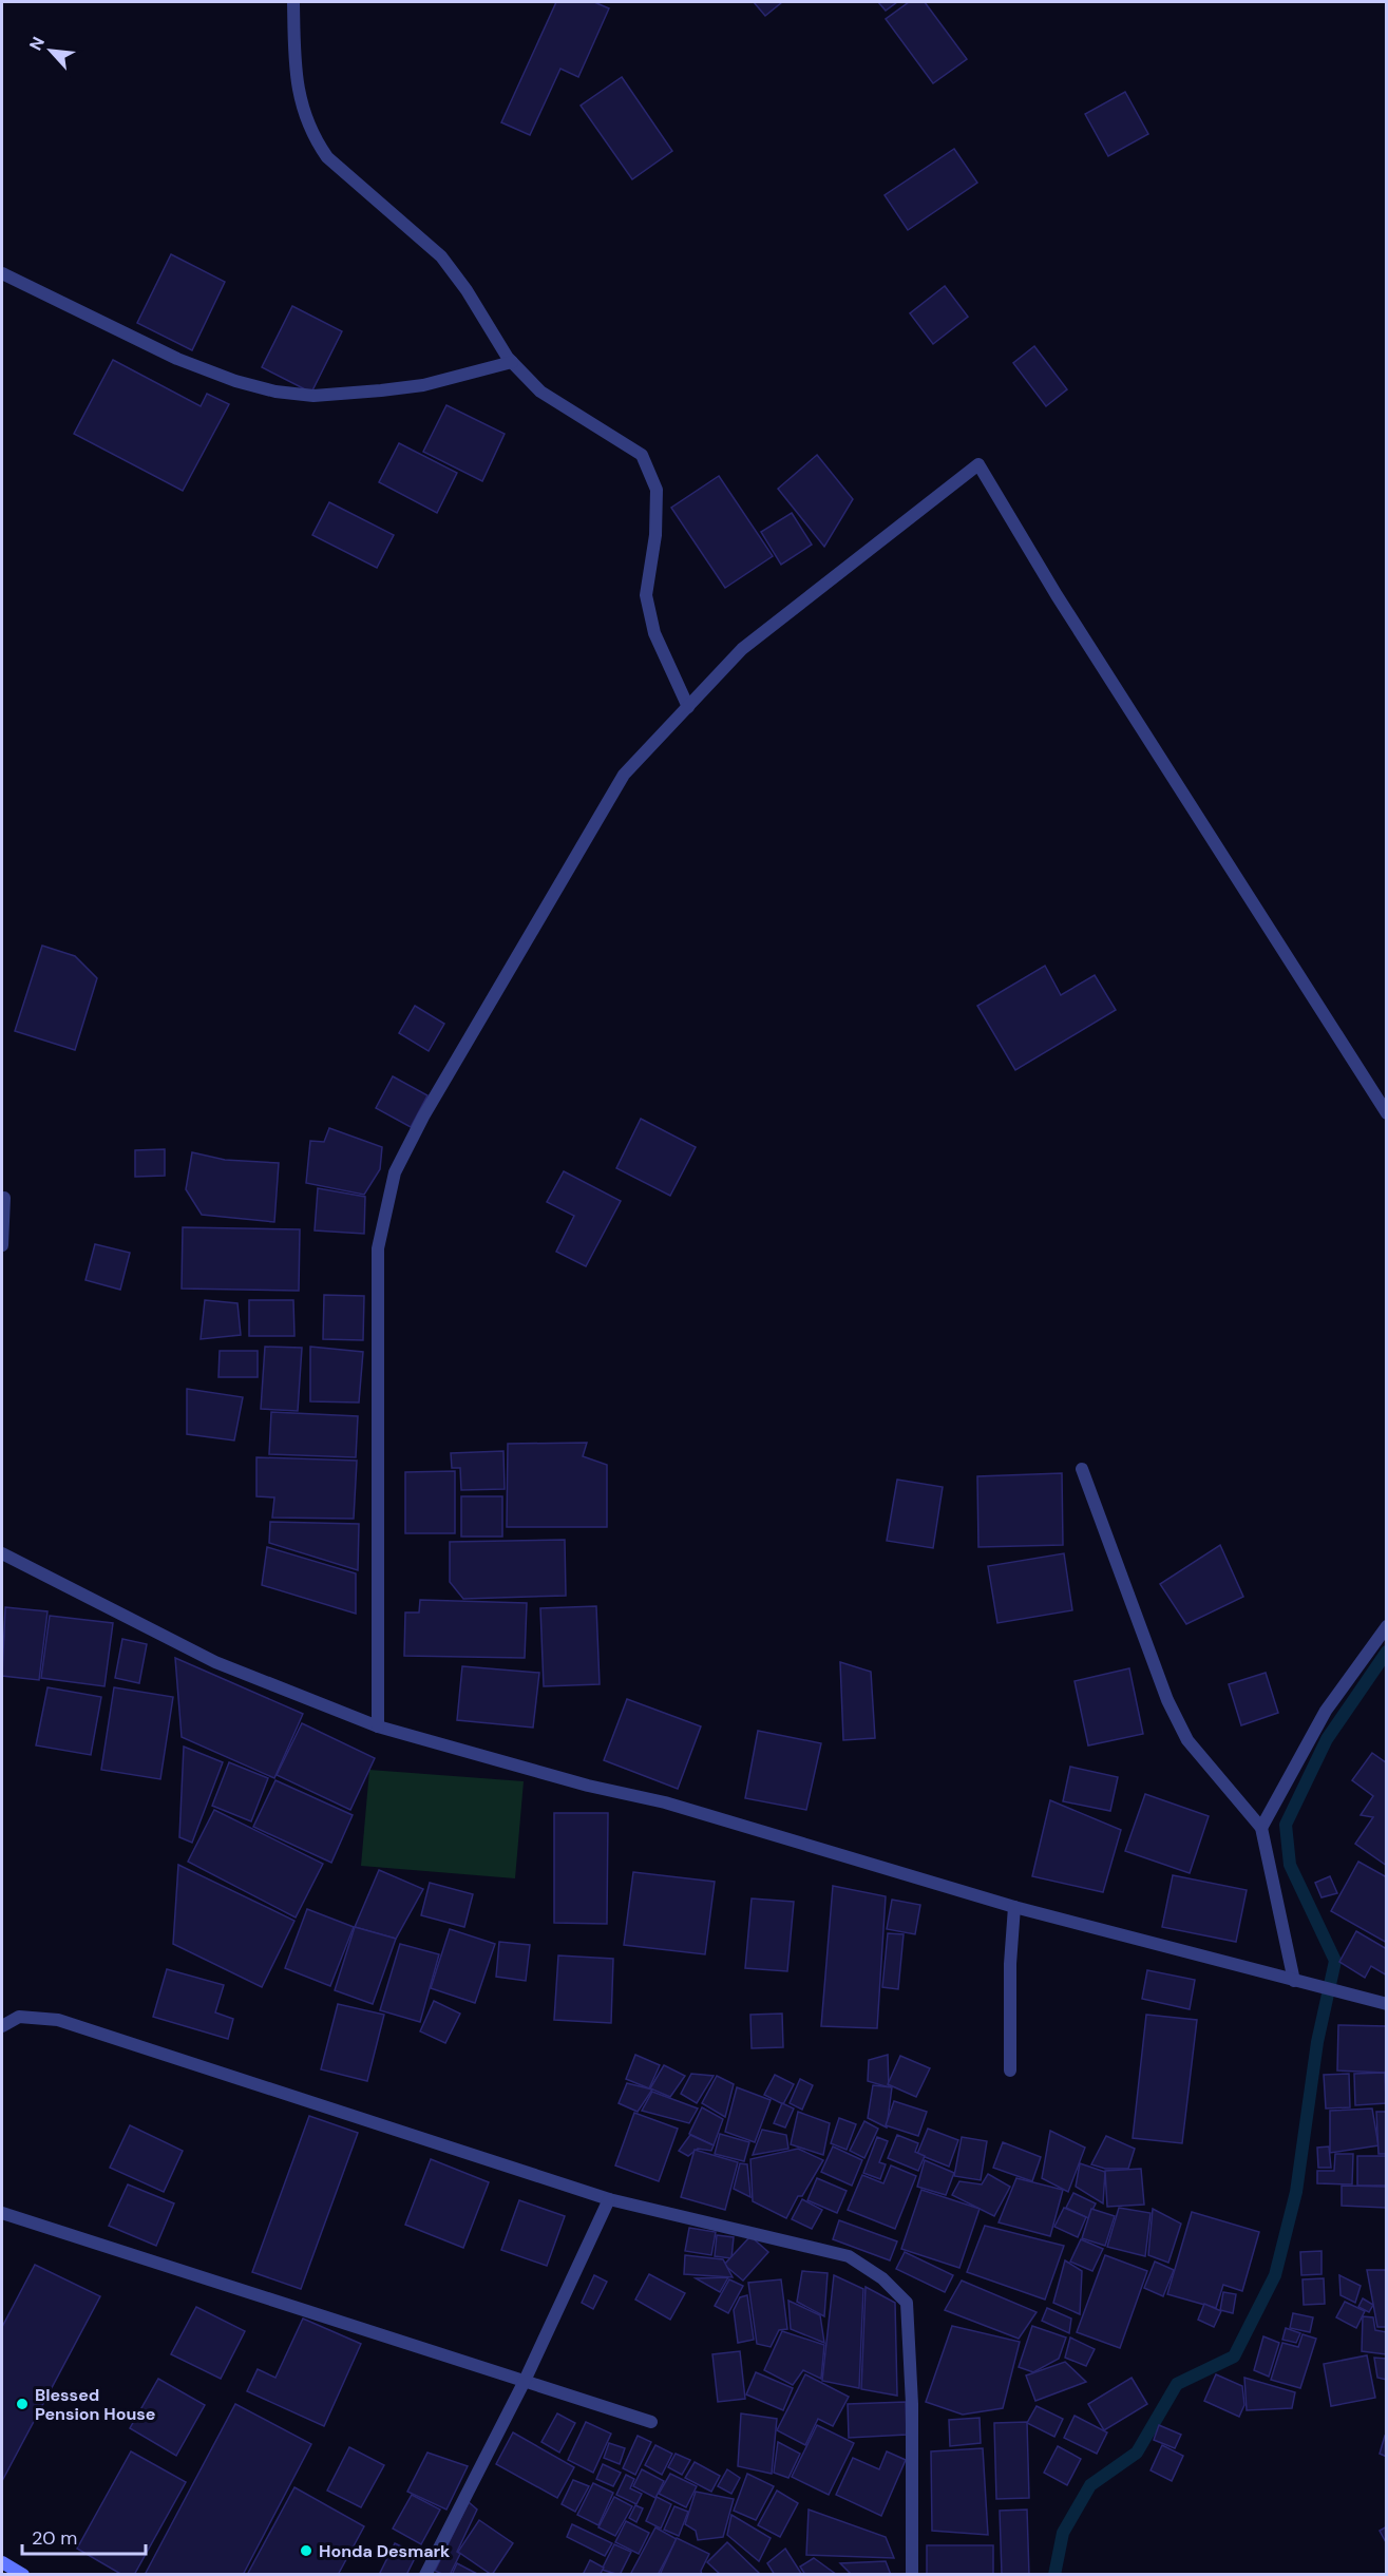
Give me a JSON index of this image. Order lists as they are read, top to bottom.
{
  "places": ["Blessed Pension House", "Honda Desmark"],
  "scale_bar": "20 m",
  "north": "top left"
}
